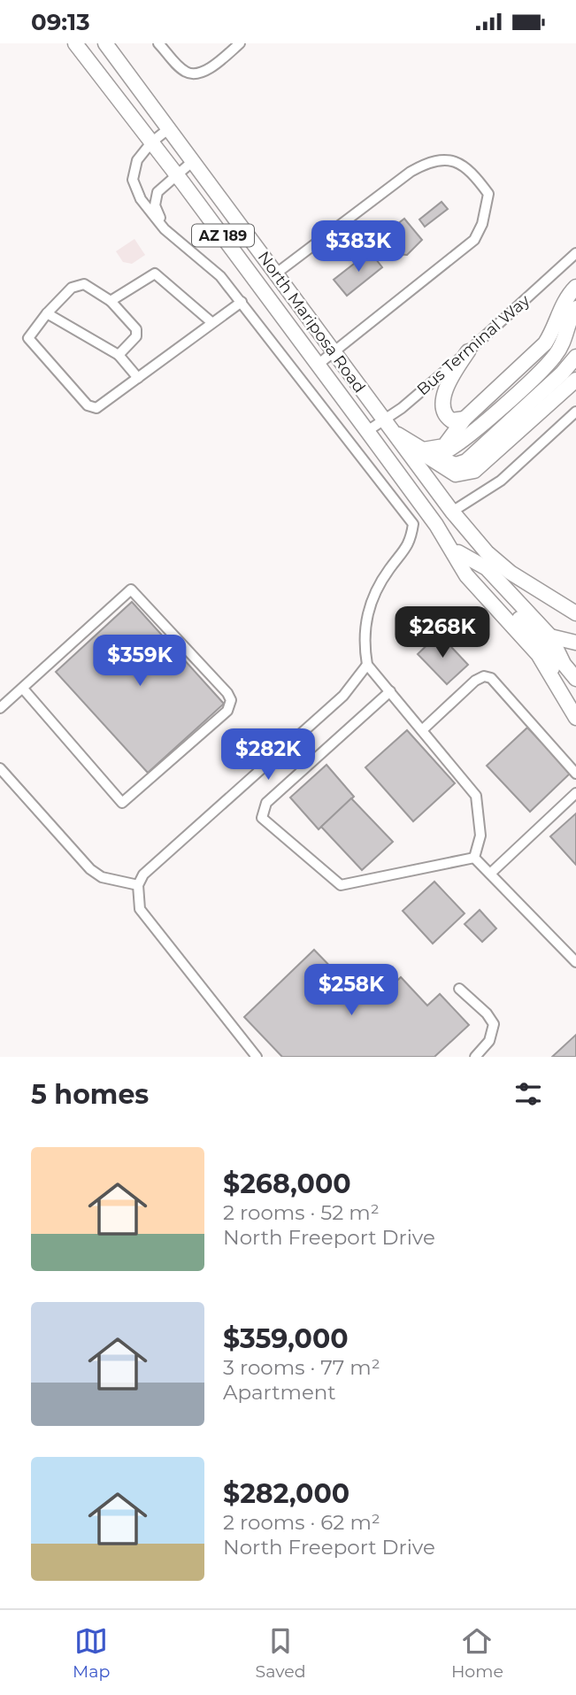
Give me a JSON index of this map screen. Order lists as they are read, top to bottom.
{
  "streets": {
    "highway": ["AZ 189", "North Mariposa Road"],
    "street": ["Bus Terminal Way"]
  },
  "crossings": [
    ["AZ 189", "North Mariposa Road"],
    ["AZ 189", "Bus Terminal Way"],
    ["North Mariposa Road", "Bus Terminal Way"]
  ],
  "page": {
    "status": "09:13",
    "price": [
      "$383K",
      "$268K",
      "$359K",
      "$282K",
      "$258K"
    ],
    "heading": "5 homes",
    "list": [
      {
        "name": "$268,000",
        "note": "2 rooms · 52 m² · North Freeport Drive"
      },
      {
        "name": "$359,000",
        "note": "3 rooms · 77 m² · Apartment"
      },
      {
        "name": "$282,000",
        "note": "2 rooms · 62 m² · North Freeport Drive"
      }
    ],
    "tabs": ["Map", "Saved", "Home"]
  }
}
